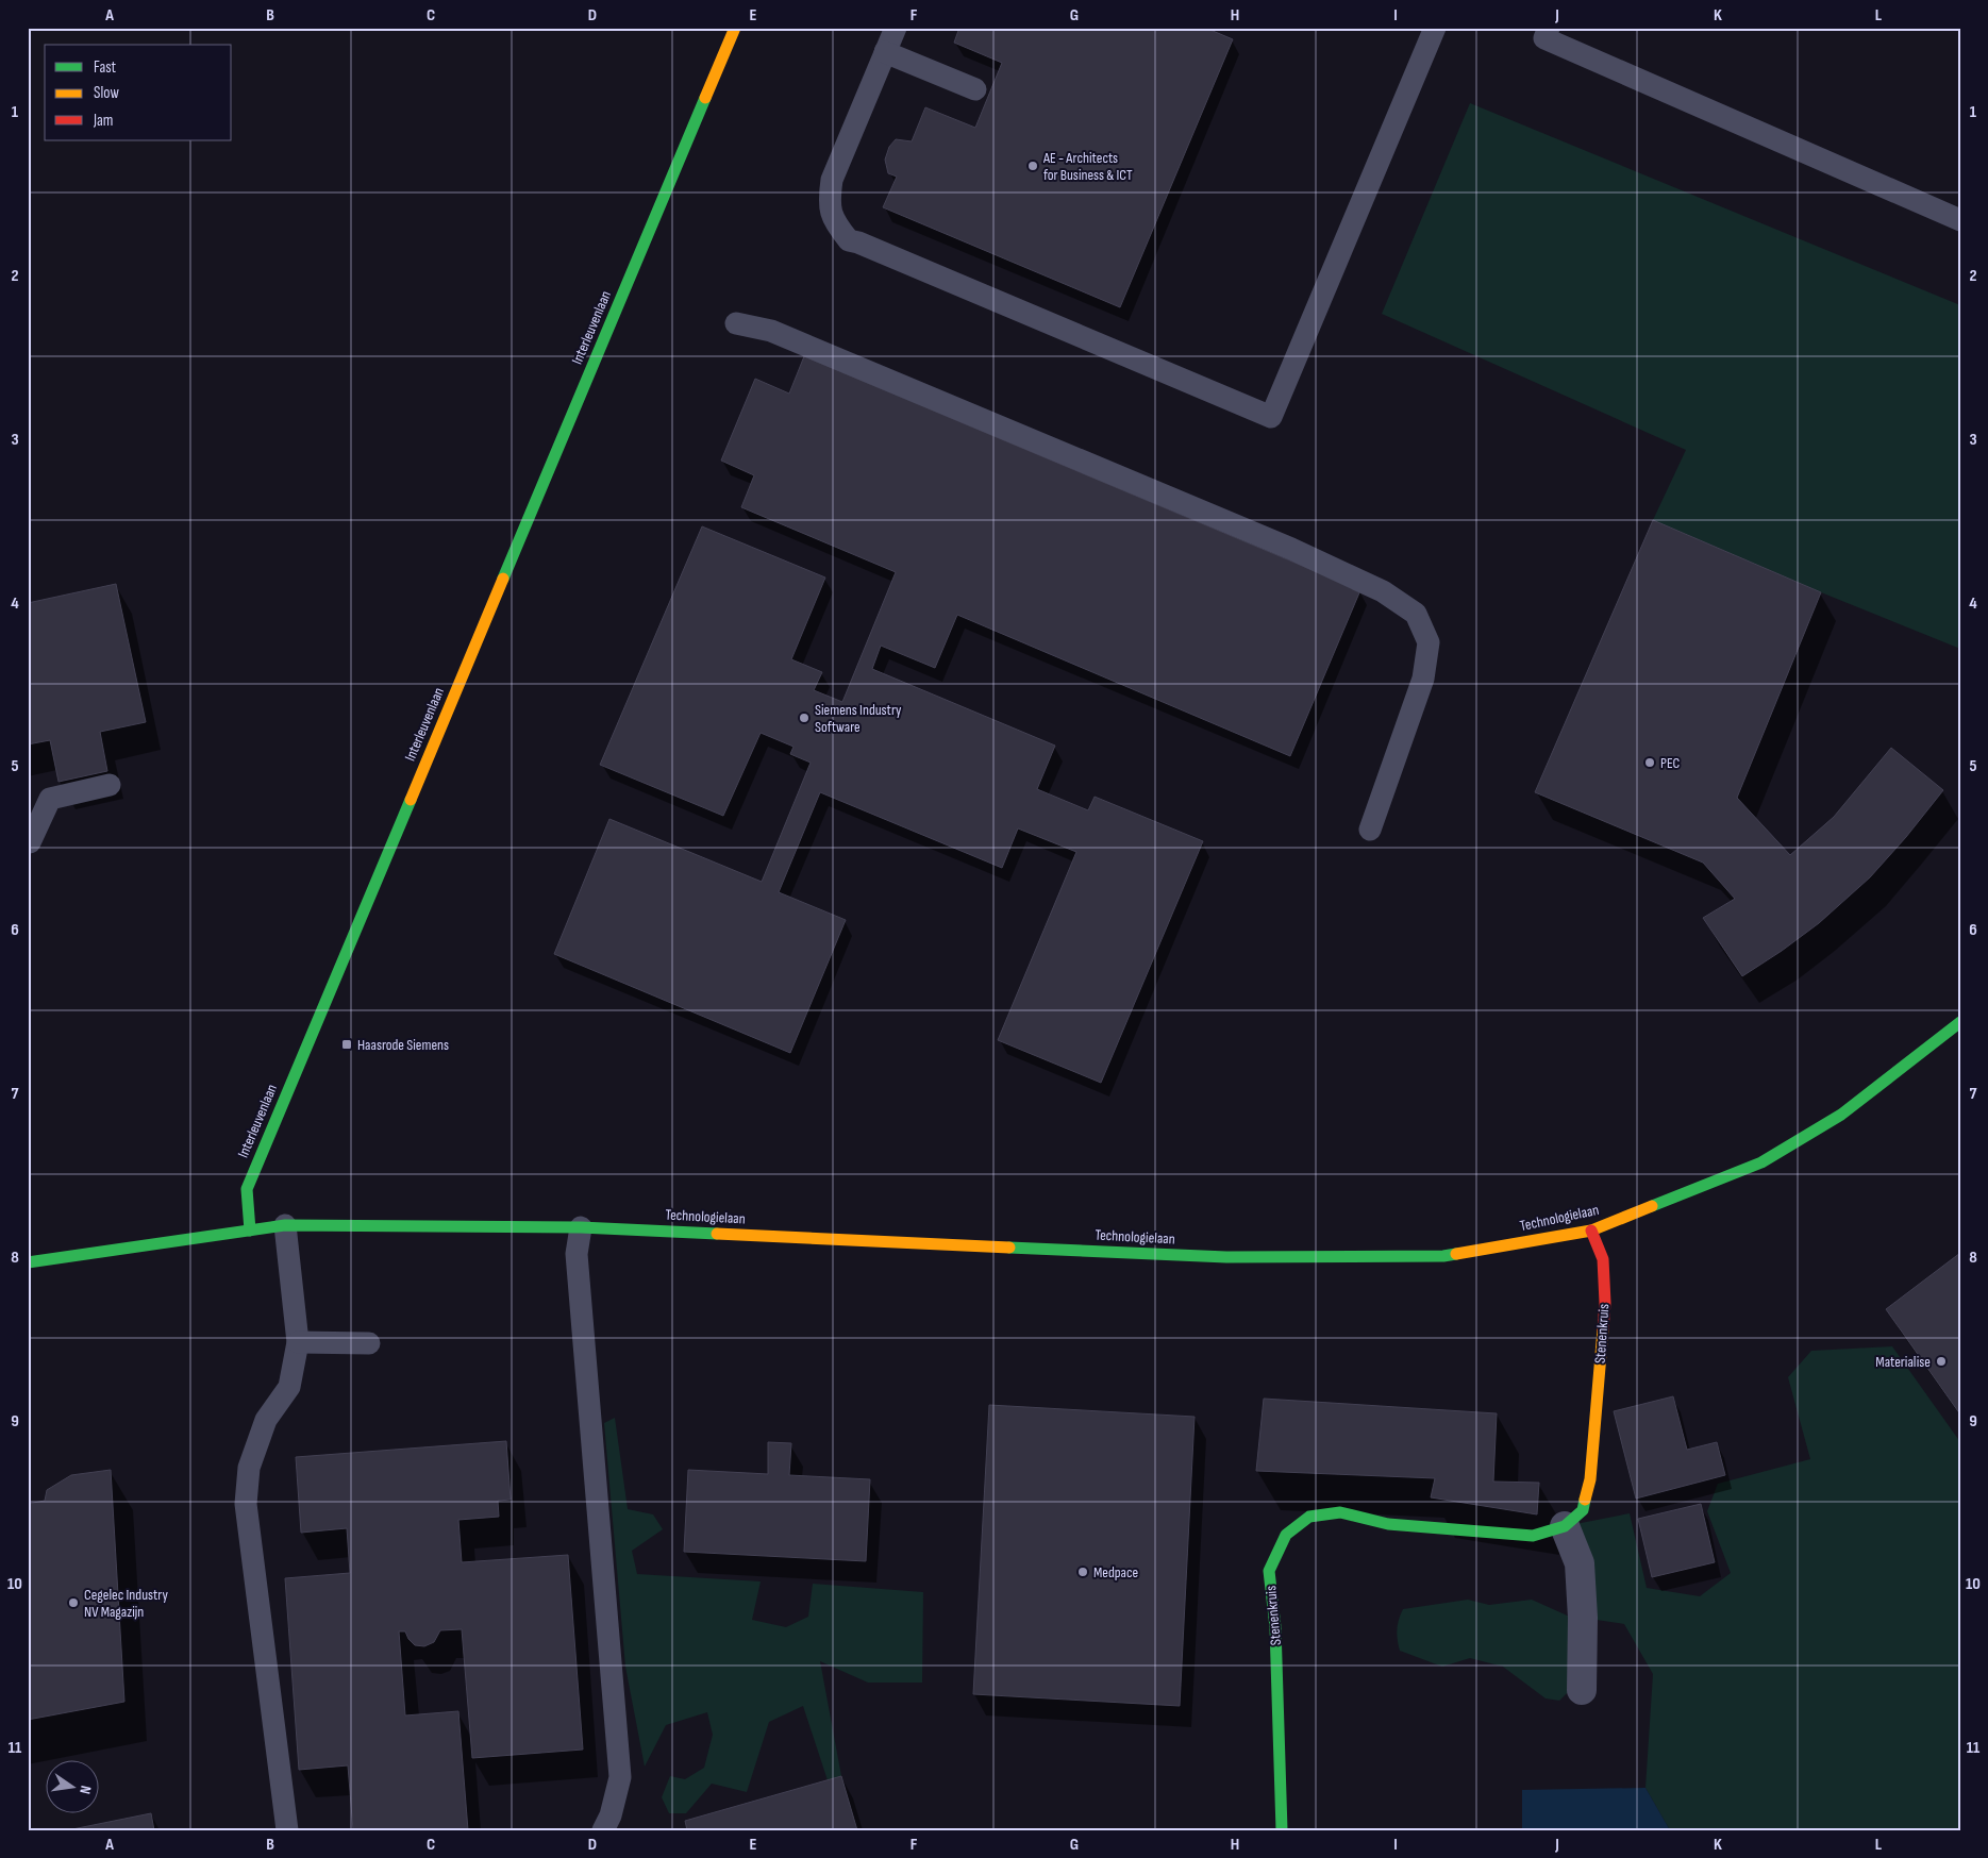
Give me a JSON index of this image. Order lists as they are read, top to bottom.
{
  "streets": {
    "street": ["Interleuvenlaan", "Technologielaan", "Stenenkruis"]
  },
  "crossings": [
    ["Interleuvenlaan", "Technologielaan"],
    ["Technologielaan", "Stenenkruis"]
  ],
  "places": {
    "other": [
      "AE - Architects for Business & ICT",
      "Siemens Industry Software",
      "PEC",
      "Materialise",
      "Medpace",
      "Cegelec Industry NV Magazijn"
    ],
    "transit": ["Haasrode Siemens"]
  },
  "legend": ["Fast", "Slow", "Jam"],
  "north": "right",
  "grid": {
    "columns": [
      "A",
      "B",
      "C",
      "D",
      "E",
      "F",
      "G",
      "H",
      "I",
      "J",
      "K",
      "L"
    ],
    "rows": [
      "1",
      "2",
      "3",
      "4",
      "5",
      "6",
      "7",
      "8",
      "9",
      "10",
      "11"
    ]
  }
}
